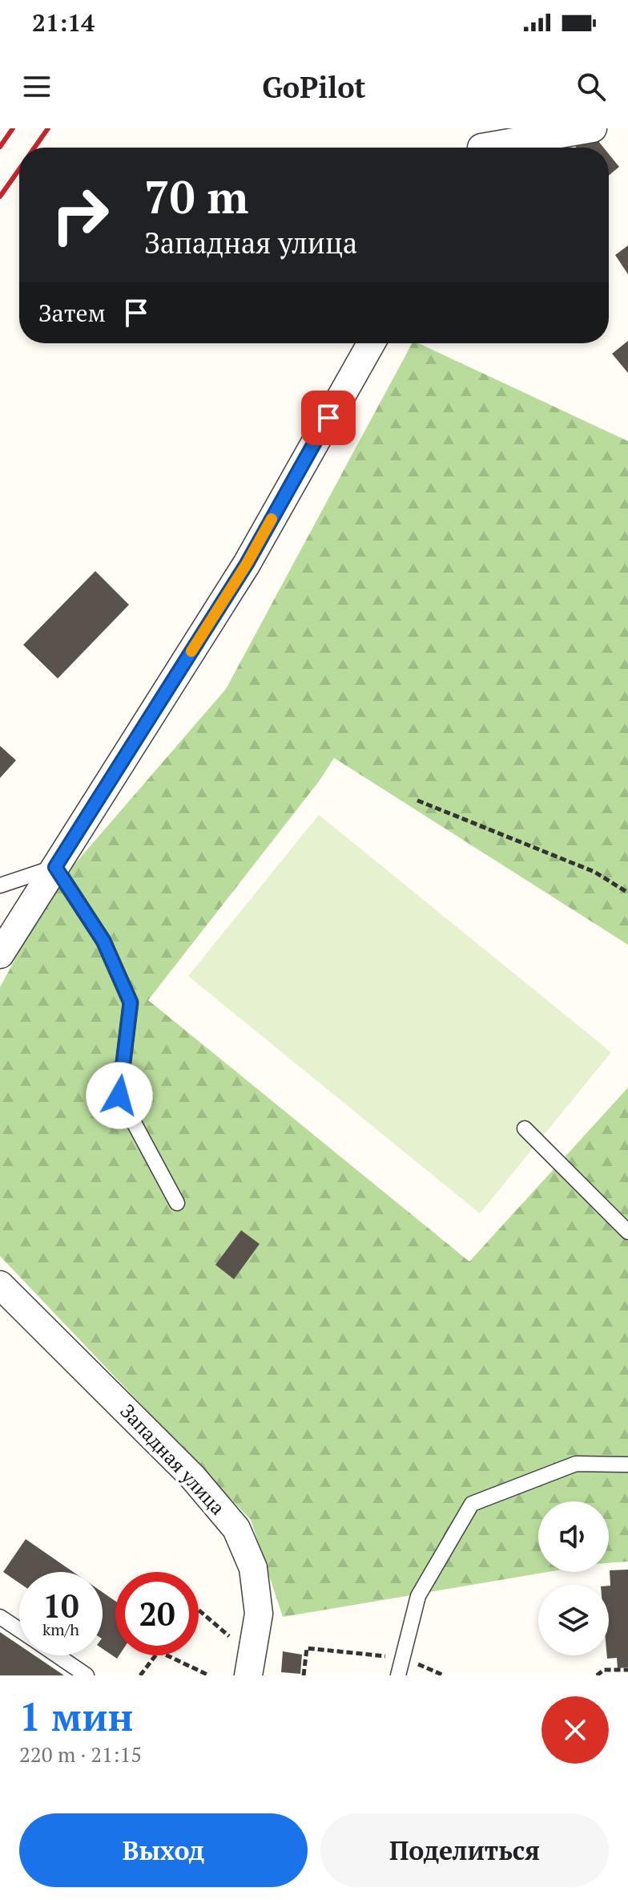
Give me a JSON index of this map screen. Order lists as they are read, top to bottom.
{
  "streets": {
    "street": ["Западная улица"]
  },
  "page": {
    "status": "21:14",
    "header": "GoPilot",
    "turn": ["70 m", "Западная улица"],
    "then": "Затем",
    "speed": "10 km/h",
    "limit": "20",
    "heading": ["1 мин", "220 m · 21:15"],
    "buttons": ["Выход", "Поделиться"]
  }
}
